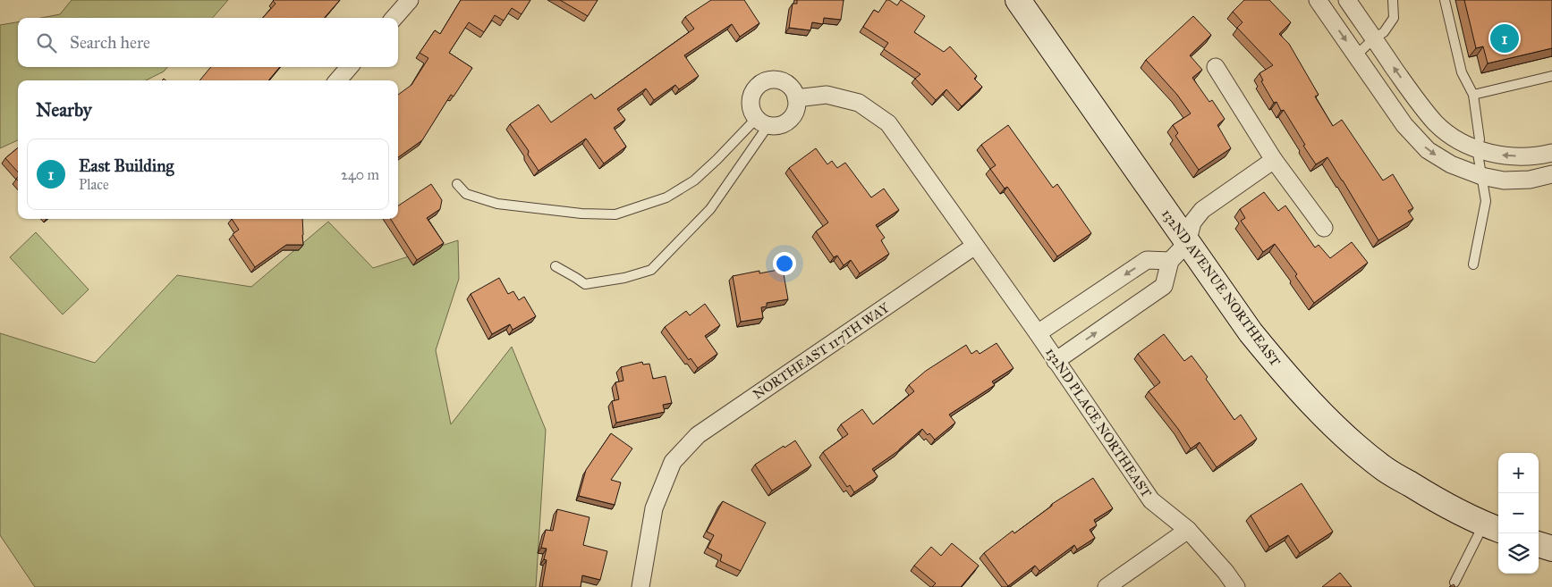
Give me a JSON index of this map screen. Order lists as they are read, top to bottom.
{
  "streets": {
    "street": ["132ND AVENUE NORTHEAST", "NORTHEAST 117TH WAY", "132ND PLACE NORTHEAST"]
  },
  "crossings": [
    ["NORTHEAST 117TH WAY", "132ND PLACE NORTHEAST"]
  ],
  "page": {
    "search": "Search here",
    "pins": "1",
    "heading": "Nearby",
    "list": [
      {
        "mark": "1",
        "name": "East Building",
        "note": "Place",
        "value": "240 m"
      }
    ],
    "map_buttons": ["+", "−"]
  }
}
